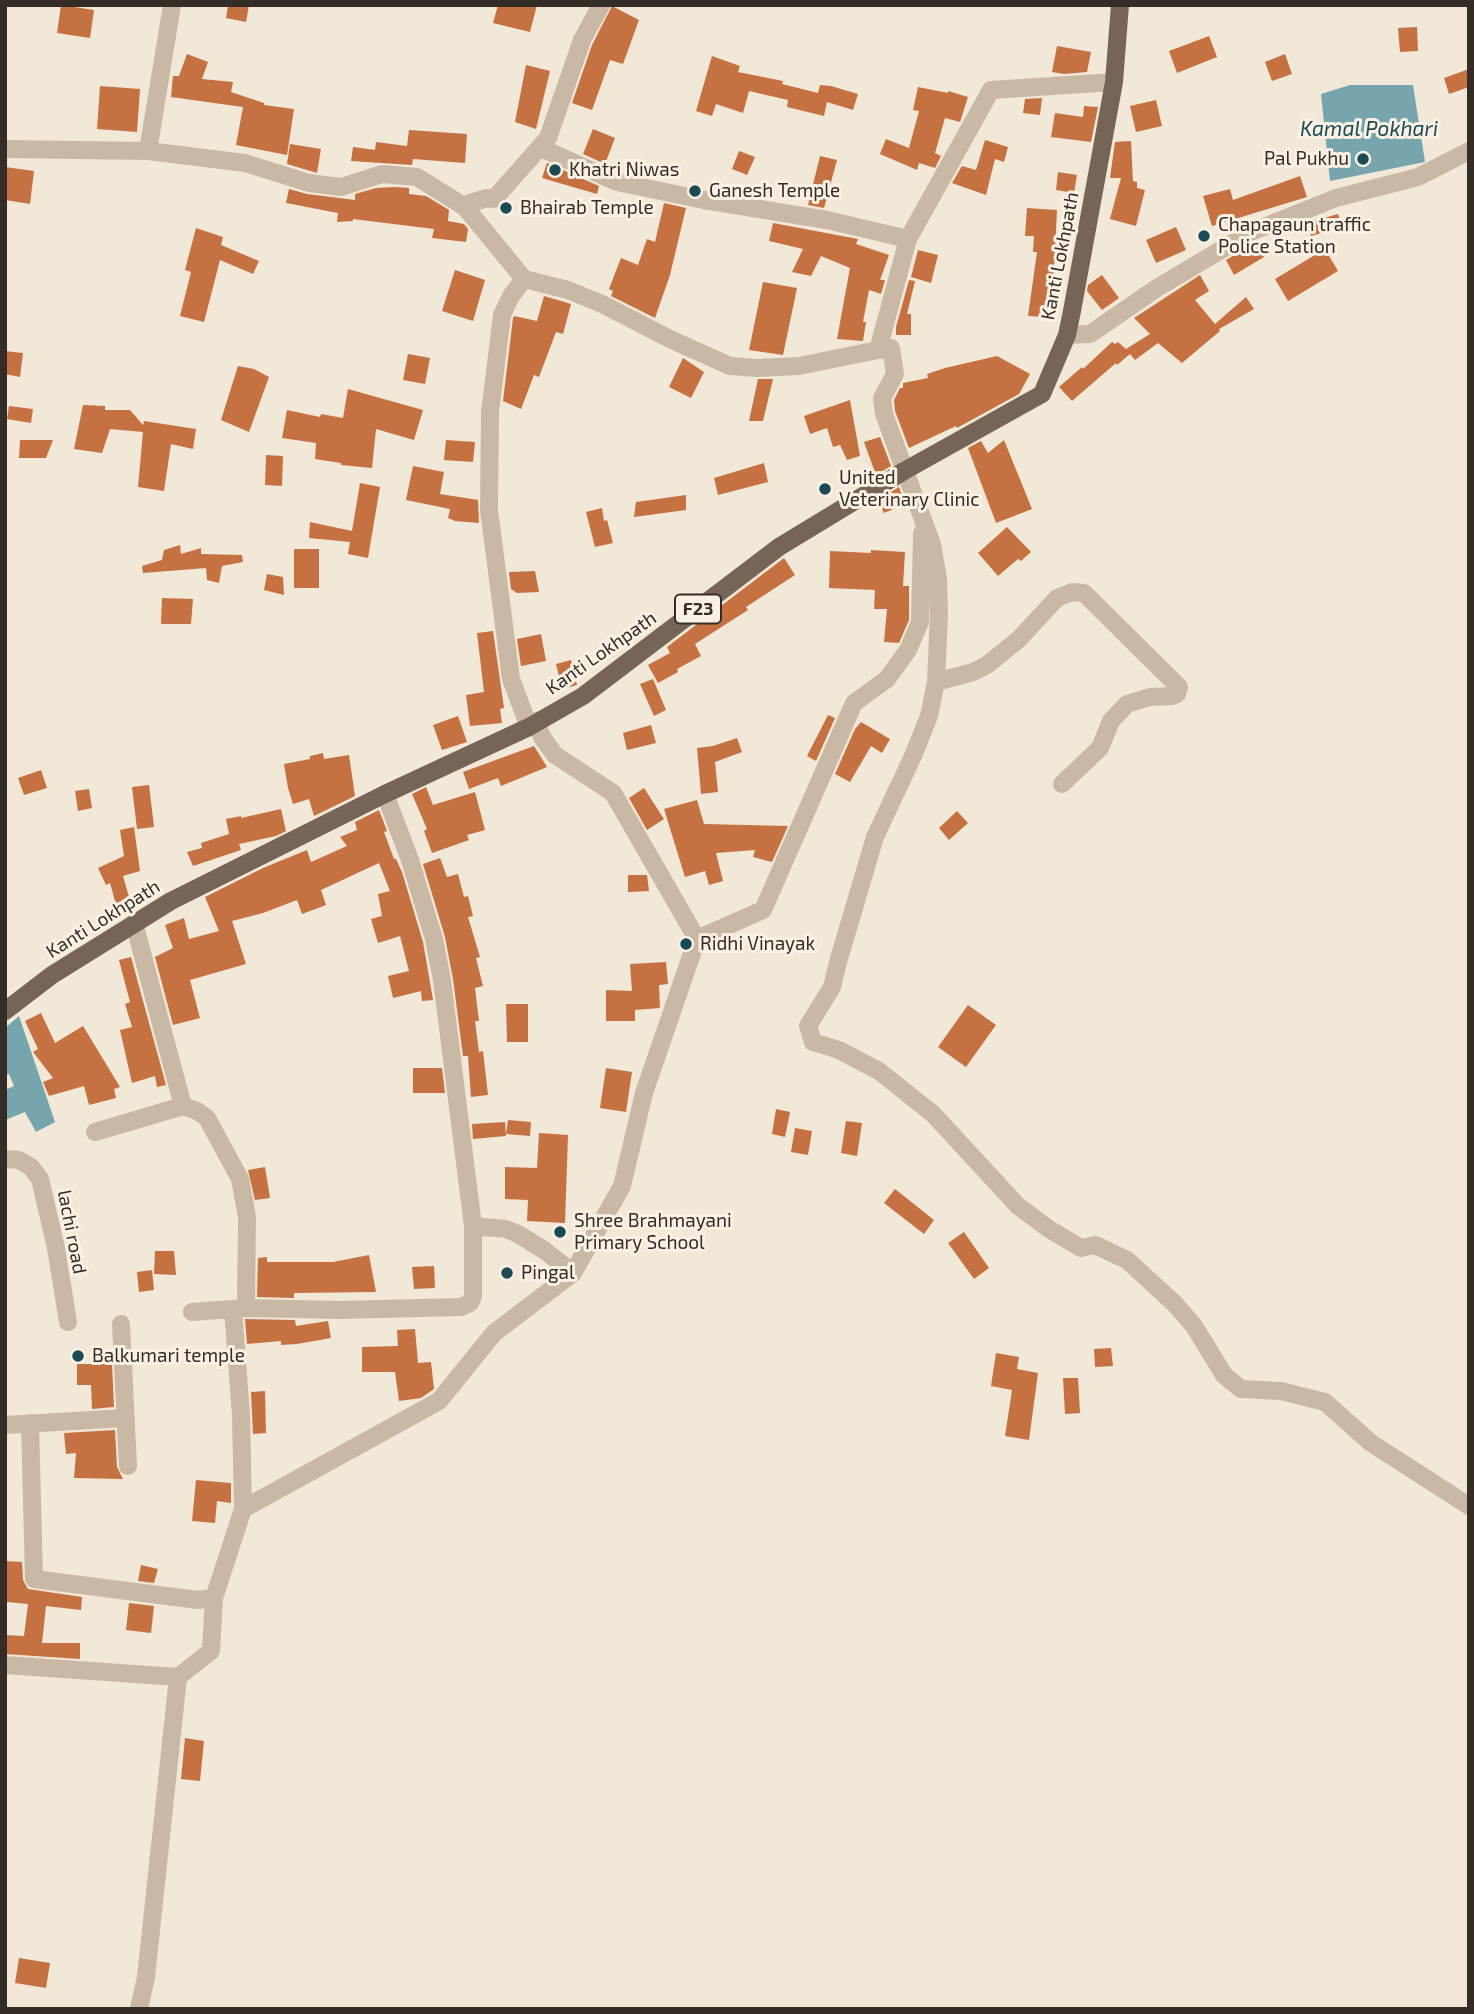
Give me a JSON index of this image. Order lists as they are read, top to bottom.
{
  "streets": {
    "main road": ["Kanti Lokhpath", "F23"],
    "street": ["lachi road"]
  },
  "water": ["Kamal Pokhari"],
  "places": [
    "Pal Pukhu",
    "Khatri Niwas",
    "Ganesh Temple",
    "Bhairab Temple",
    "Chapagaun traffic Police Station",
    "United Veterinary Clinic",
    "Ridhi Vinayak",
    "Shree Brahmayani Primary School",
    "Pingal",
    "Balkumari temple"
  ]
}
